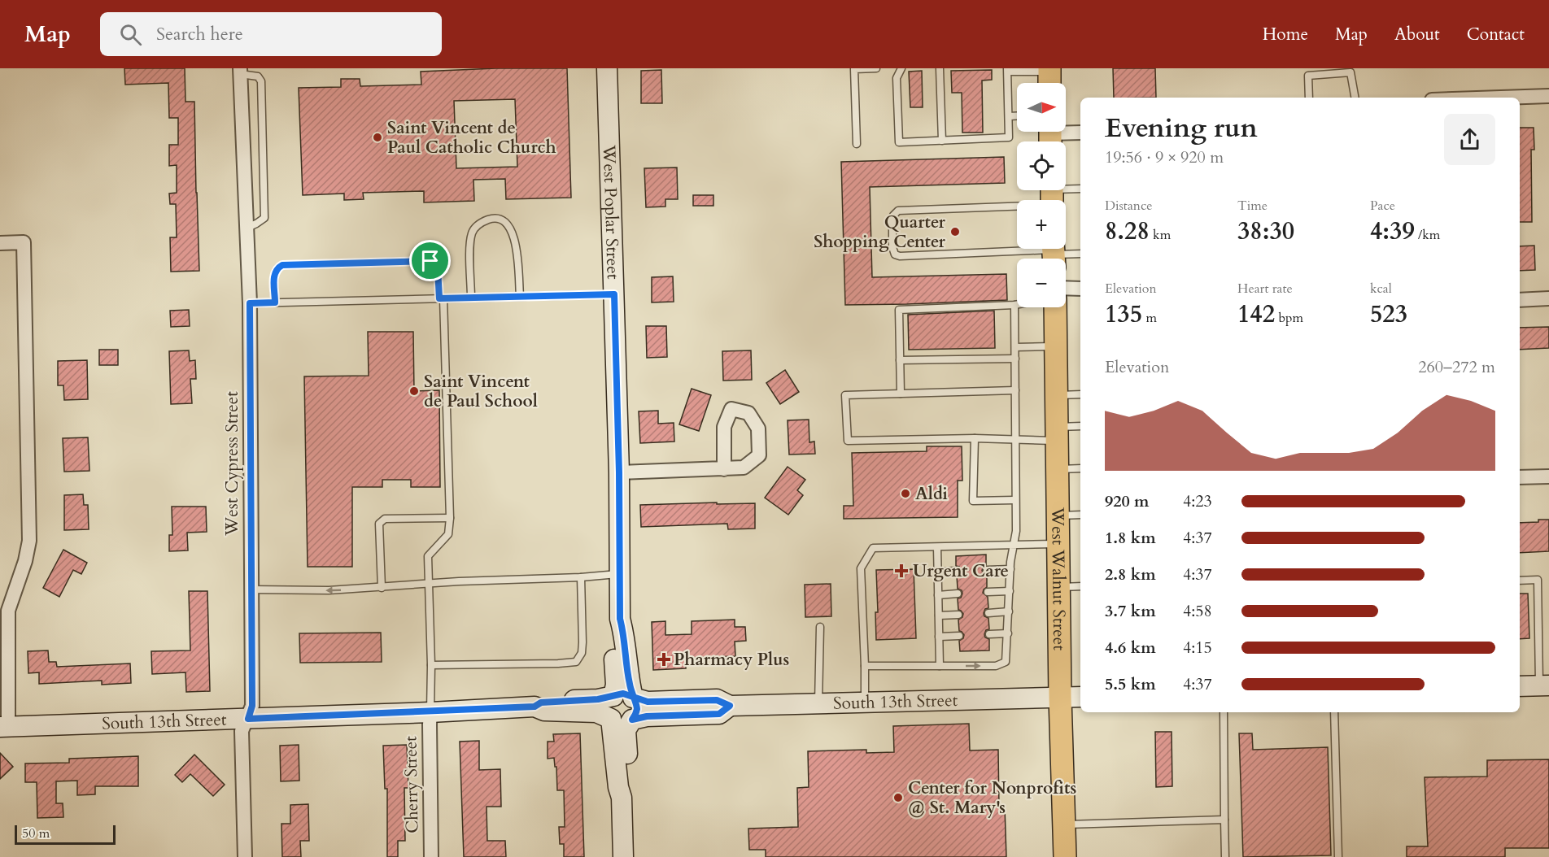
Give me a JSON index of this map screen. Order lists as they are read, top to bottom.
{
  "streets": {
    "main road": ["West Walnut Street"],
    "street": [
      "West Poplar Street",
      "West Cypress Street",
      "South 13th Street",
      "Cherry Street"
    ]
  },
  "crossings": [
    ["West Poplar Street", "South 13th Street"],
    ["West Cypress Street", "South 13th Street"],
    ["West Walnut Street", "South 13th Street"],
    ["South 13th Street", "Cherry Street"]
  ],
  "places": {
    "other": [
      "Saint Vincent de Paul Catholic Church",
      "Quarter Shopping Center",
      "Saint Vincent de Paul School",
      "Aldi",
      "Center for Nonprofits @ St. Mary's"
    ],
    "health": ["Urgent Care", "Pharmacy Plus"]
  },
  "scale_bar": "50 m",
  "north": "right",
  "page": {
    "header": "Map",
    "search": "Search here",
    "nav": [
      "Home",
      "Map",
      "About",
      "Contact"
    ],
    "map_buttons": ["+", "−"],
    "heading": ["Evening run", "19:56 · 9 × 920 m"],
    "stats": [
      ["Distance", "8.28 km"],
      ["Time", "38:30"],
      ["Pace", "4:39 /km"],
      ["Elevation", "135 m"],
      ["Heart rate", "142 bpm"],
      ["kcal", "523"]
    ],
    "chart": ["Elevation", "260–272 m"],
    "list": [
      {
        "name": "920 m",
        "note": "4:23"
      },
      {
        "name": "1.8 km",
        "note": "4:37"
      },
      {
        "name": "2.8 km",
        "note": "4:37"
      },
      {
        "name": "3.7 km",
        "note": "4:58"
      },
      {
        "name": "4.6 km",
        "note": "4:15"
      },
      {
        "name": "5.5 km",
        "note": "4:37"
      }
    ],
    "scale": "50 m"
  }
}
